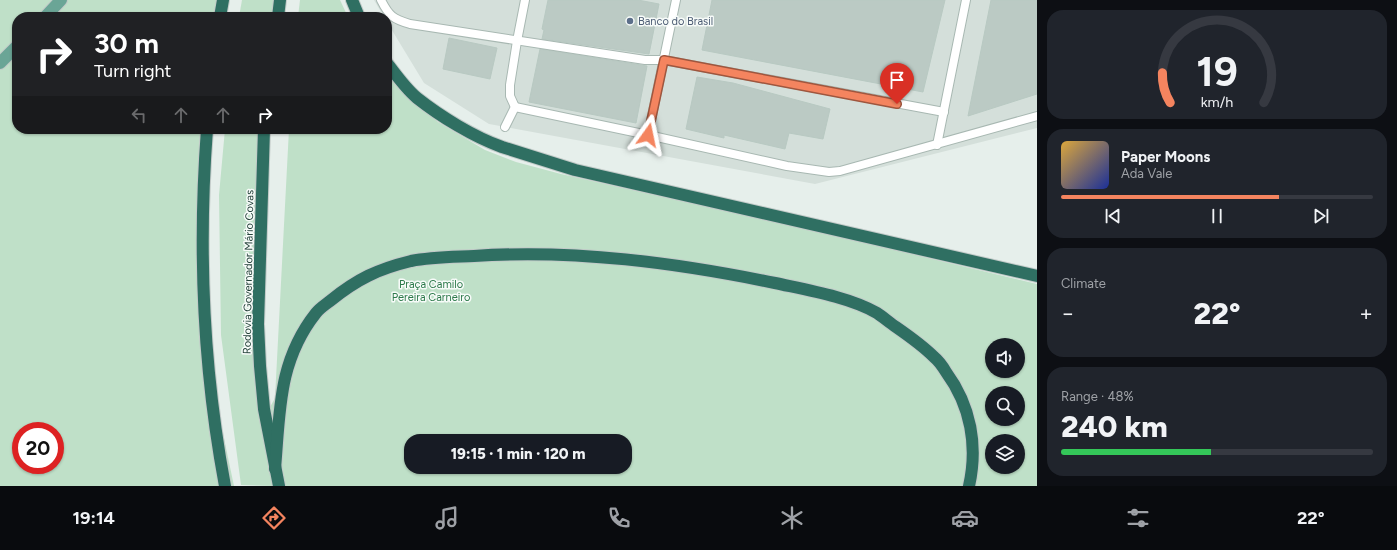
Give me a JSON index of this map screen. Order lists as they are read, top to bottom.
{
  "streets": {
    "highway": ["Rodovia Governador Mário Covas"]
  },
  "parks": ["Praça Camilo Pereira Carneiro"],
  "places": ["Banco do Brasil"],
  "page": {
    "turn": ["30 m", "Turn right"],
    "song": ["Paper Moons", "Ada Vale"],
    "tile": [
      "Climate",
      ["Range · 48%", "240 km"]
    ],
    "heat": ["−", "22°", "+"],
    "limit": "20",
    "trip": "19:15 · 1 min · 120 m",
    "tabs": ["19:14", "22°"],
    "gauge": ["19", "km/h"]
  }
}
